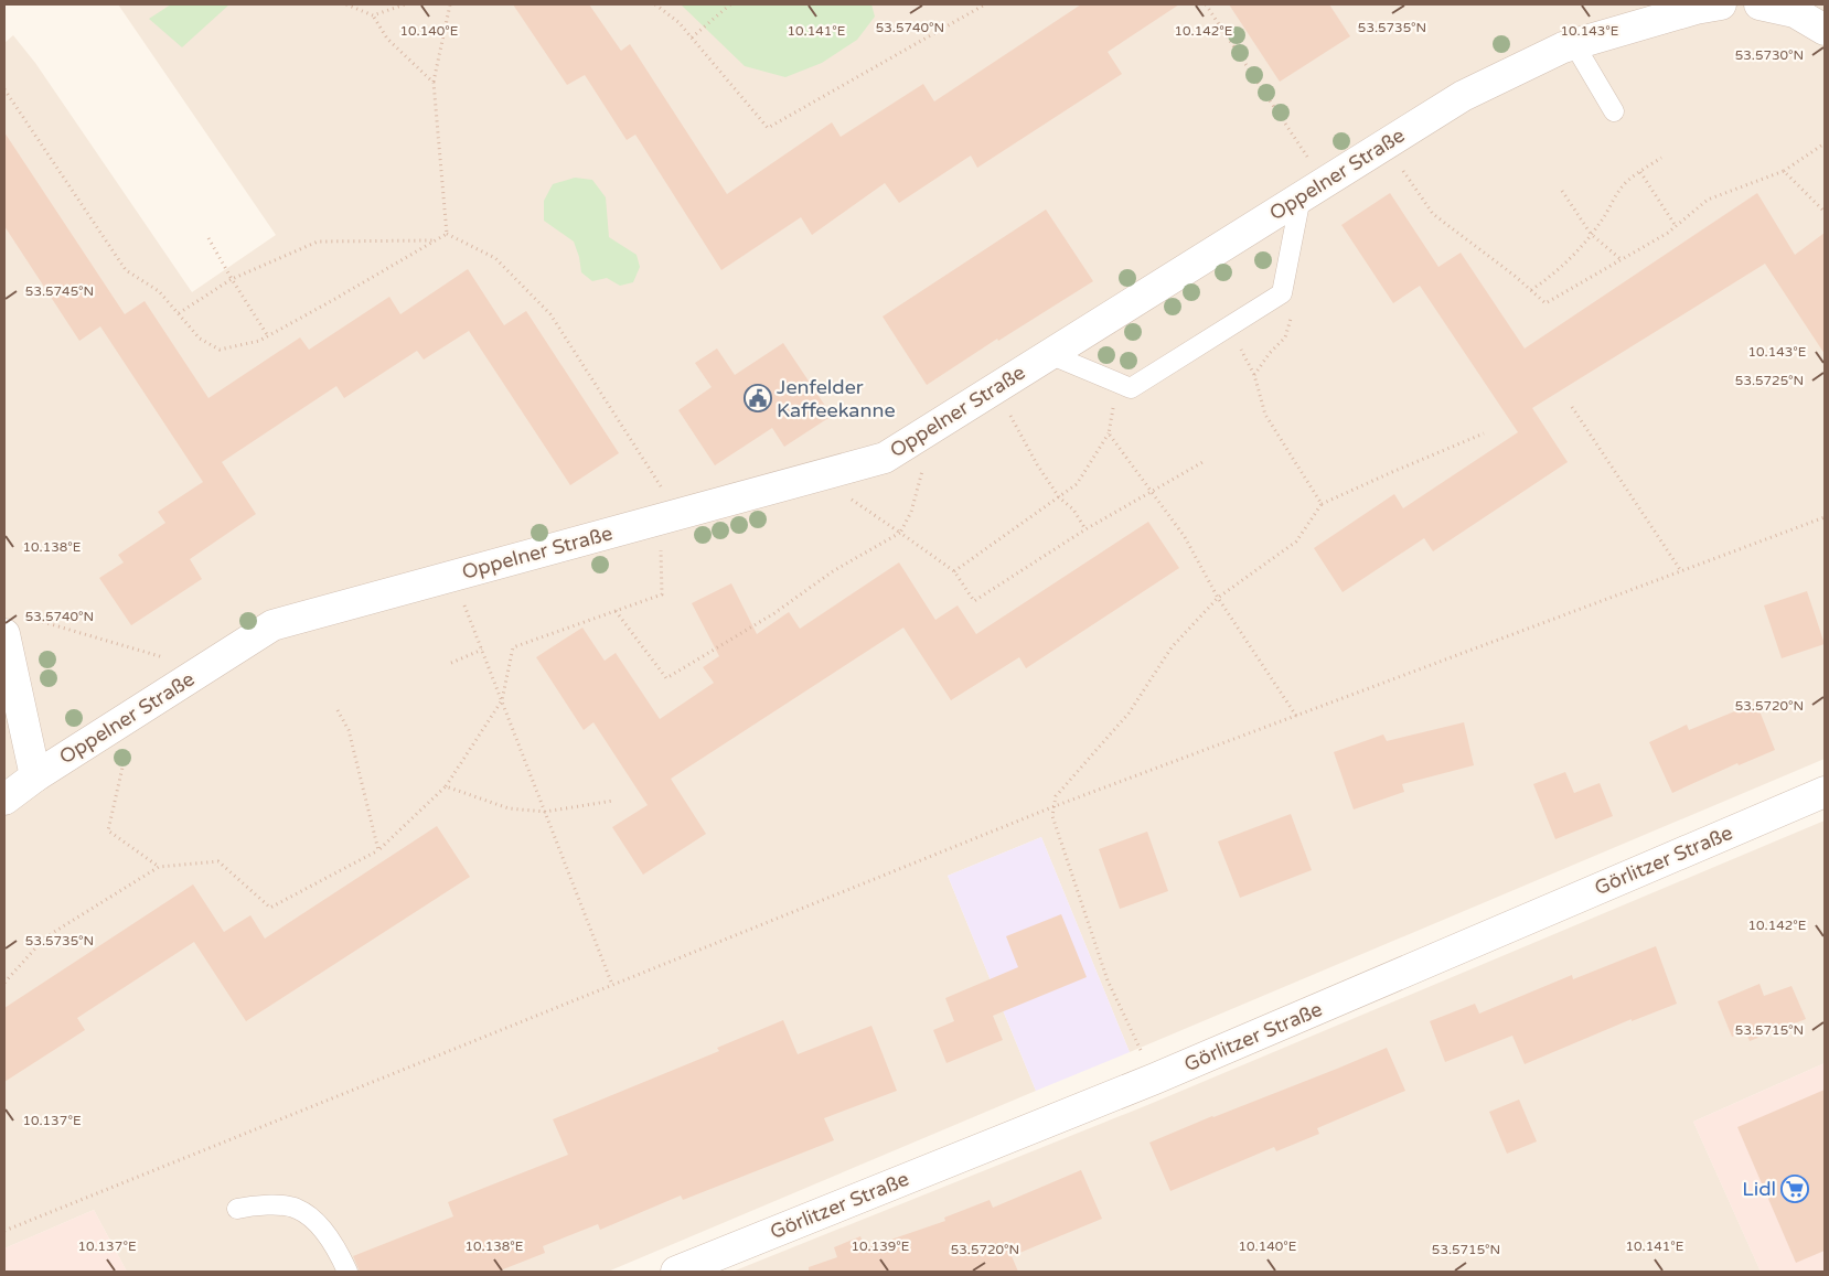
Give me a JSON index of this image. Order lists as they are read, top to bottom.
{
  "streets": {
    "street": ["Oppelner Straße", "Görlitzer Straße"]
  },
  "places": {
    "public building": ["Jenfelder Kaffeekanne"],
    "supermarket": ["Lidl"]
  },
  "coordinates": [
    "53.5740°N",
    "53.5735°N",
    "10.140°E",
    "10.141°E",
    "10.142°E",
    "10.143°E",
    "53.5730°N",
    "53.5745°N",
    "53.5725°N",
    "10.138°E",
    "53.5720°N",
    "53.5715°N",
    "10.137°E",
    "10.139°E"
  ]
}
